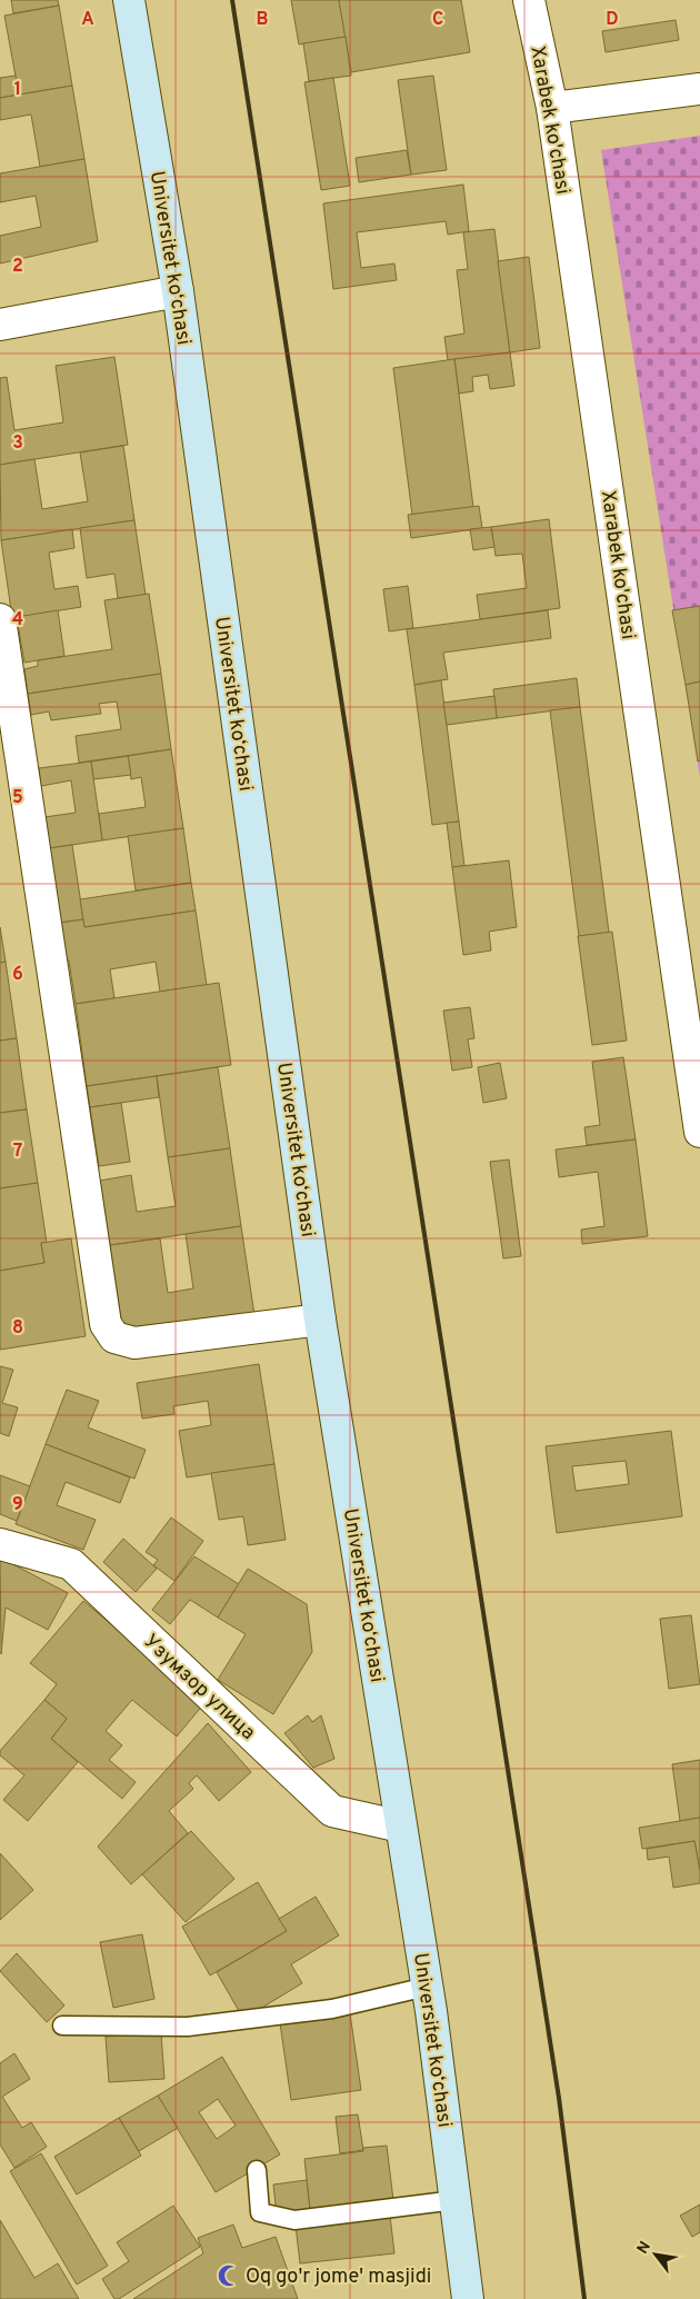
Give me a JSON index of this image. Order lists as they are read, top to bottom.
{
  "streets": {
    "main road": ["Universitet kо‘chasi"],
    "street": ["Xarabek ko'chasi", "Узумзор улица"]
  },
  "crossings": [
    ["Universitet kо‘chasi", "Узумзор улица"]
  ],
  "places": {
    "mosque": ["Oq go'r jome' masjidi"]
  },
  "north": "top left",
  "grid": {
    "columns": [
      "A",
      "B",
      "C",
      "D"
    ],
    "rows": [
      "1",
      "2",
      "3",
      "4",
      "5",
      "6",
      "7",
      "8",
      "9"
    ]
  }
}
